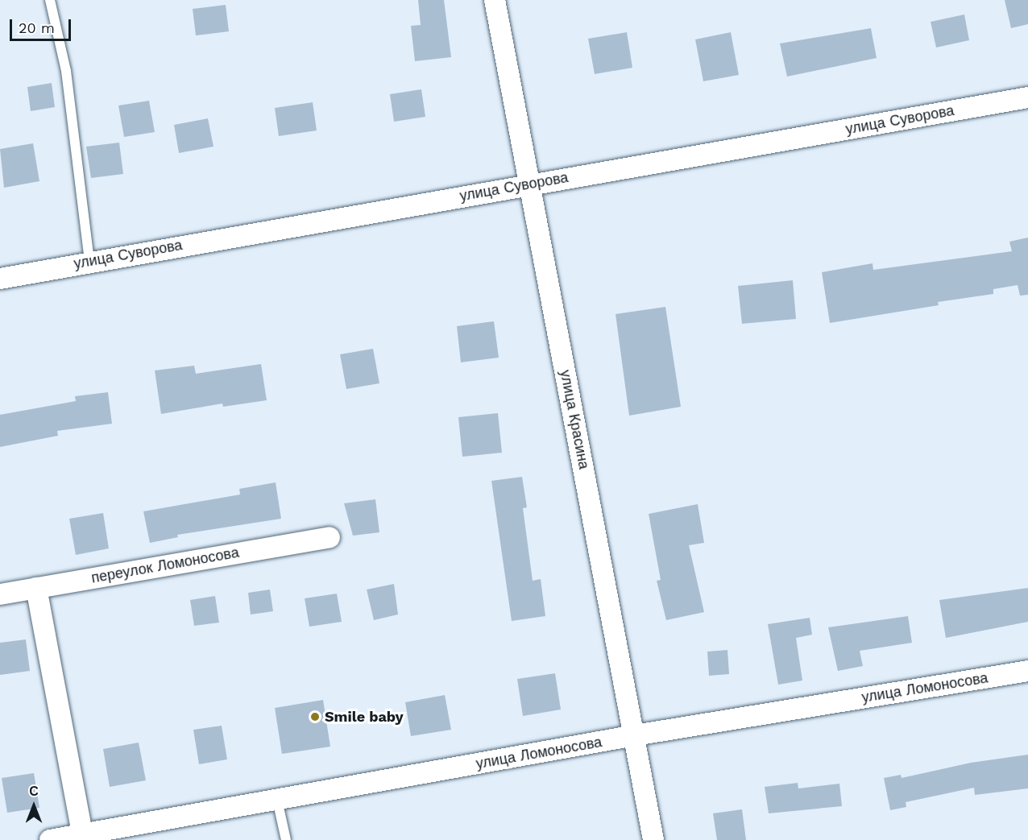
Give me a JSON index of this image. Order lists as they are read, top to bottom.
{
  "streets": {
    "street": [
      "улица Суворова",
      "улица Красина",
      "переулок Ломоносова",
      "улица Ломоносова"
    ]
  },
  "crossings": [
    ["улица Суворова", "улица Красина"],
    ["улица Красина", "улица Ломоносова"]
  ],
  "places": ["Smile baby"],
  "scale_bar": "20 m",
  "north": "top"
}
